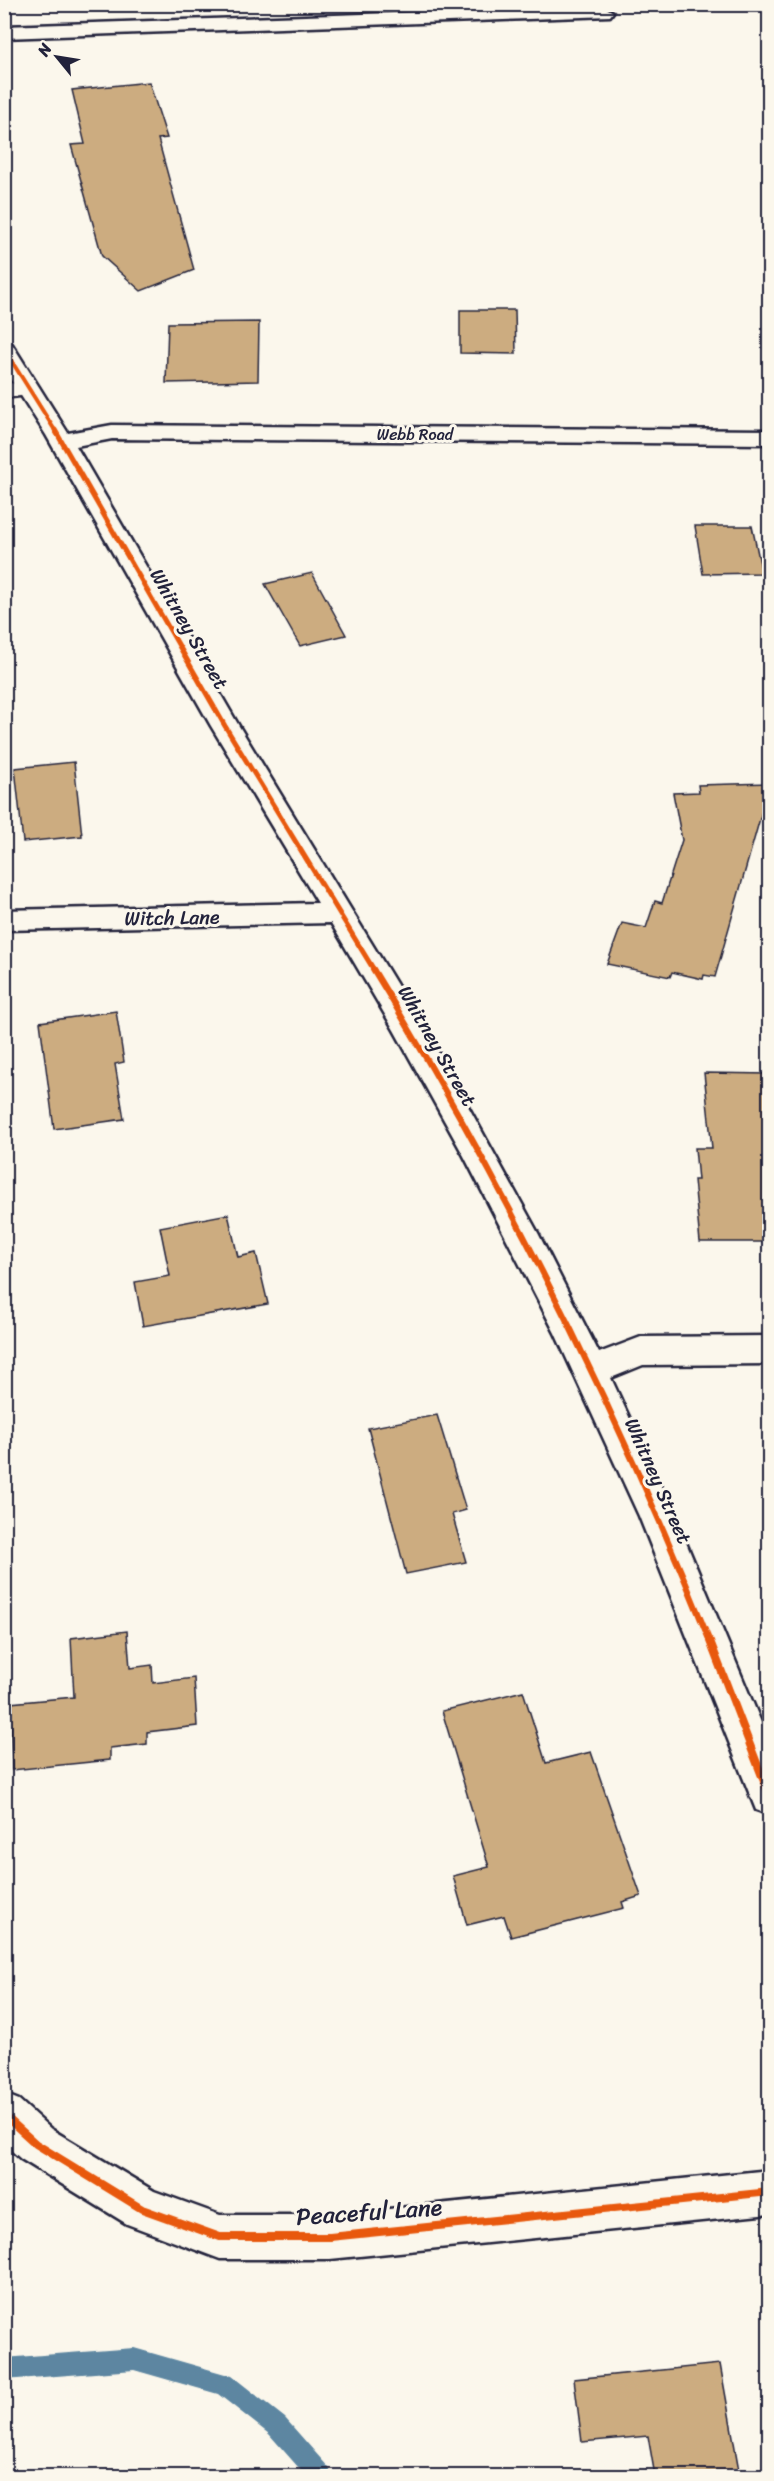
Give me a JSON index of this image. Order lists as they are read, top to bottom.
{
  "streets": {
    "street": [
      "Webb Road",
      "Whitney Street",
      "Witch Lane",
      "Peaceful Lane"
    ]
  },
  "crossings": [
    ["Webb Road", "Whitney Street"],
    ["Whitney Street", "Witch Lane"]
  ],
  "north": "top left"
}
